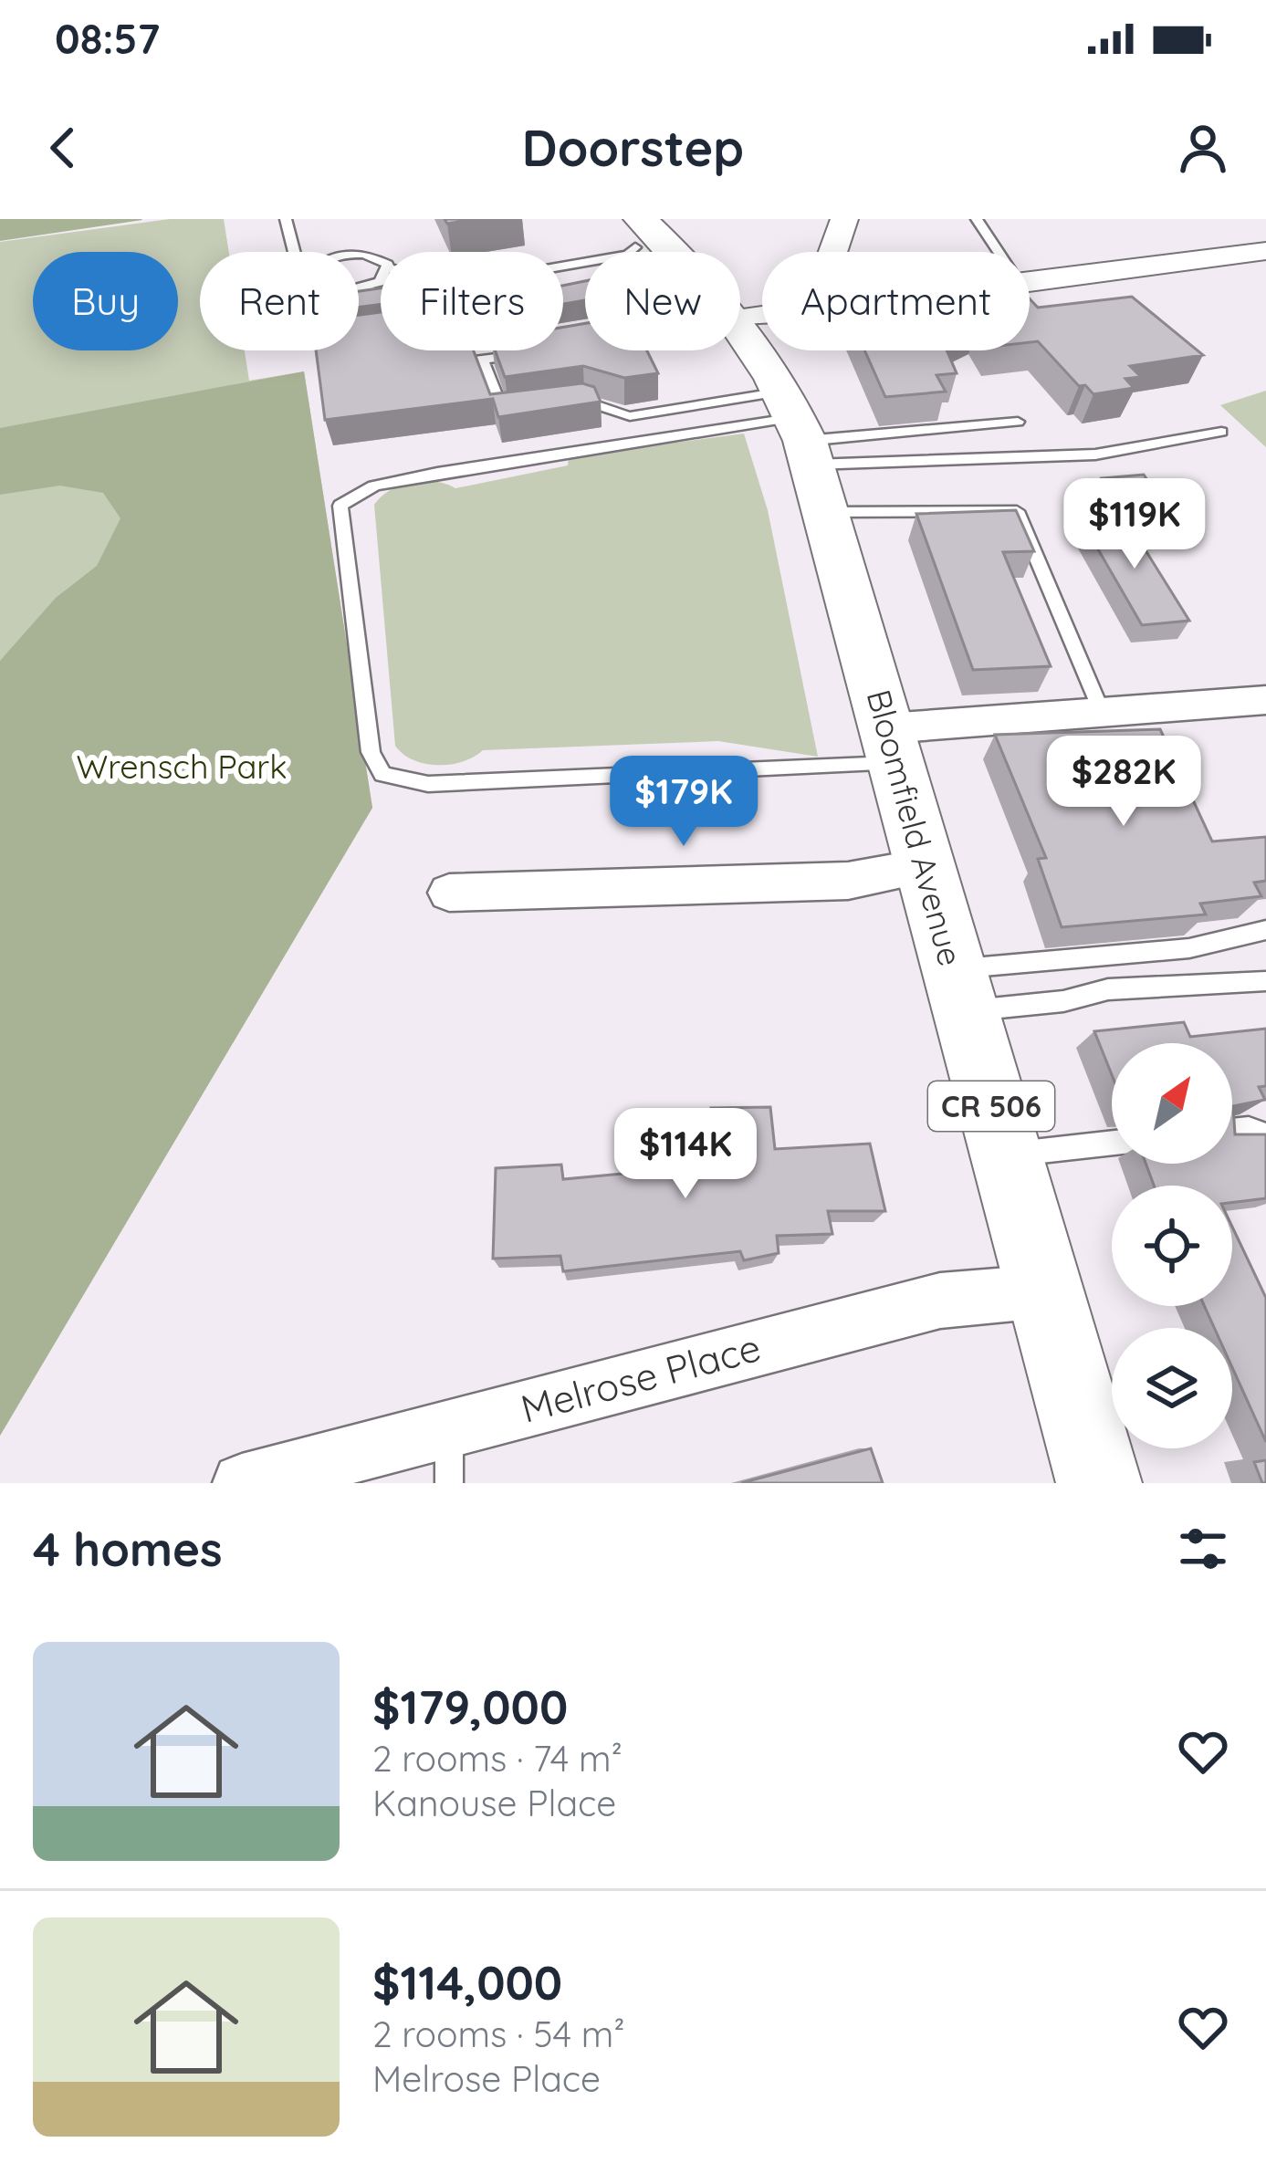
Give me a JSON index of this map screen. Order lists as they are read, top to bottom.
{
  "streets": {
    "main road": ["Bloomfield Avenue", "CR 506"],
    "street": ["Melrose Place"]
  },
  "crossings": [
    ["Bloomfield Avenue", "Melrose Place"]
  ],
  "parks": ["Wrensch Park"],
  "north": "top right",
  "page": {
    "status": "08:57",
    "header": "Doorstep",
    "chip": [
      "Buy",
      "Rent",
      "Filters",
      "New",
      "Apartment"
    ],
    "price": [
      "$119K",
      "$282K",
      "$179K",
      "$114K"
    ],
    "heading": "4 homes",
    "list": [
      {
        "name": "$179,000",
        "note": "2 rooms · 74 m² · Kanouse Place"
      },
      {
        "name": "$114,000",
        "note": "2 rooms · 54 m² · Melrose Place"
      }
    ]
  }
}
